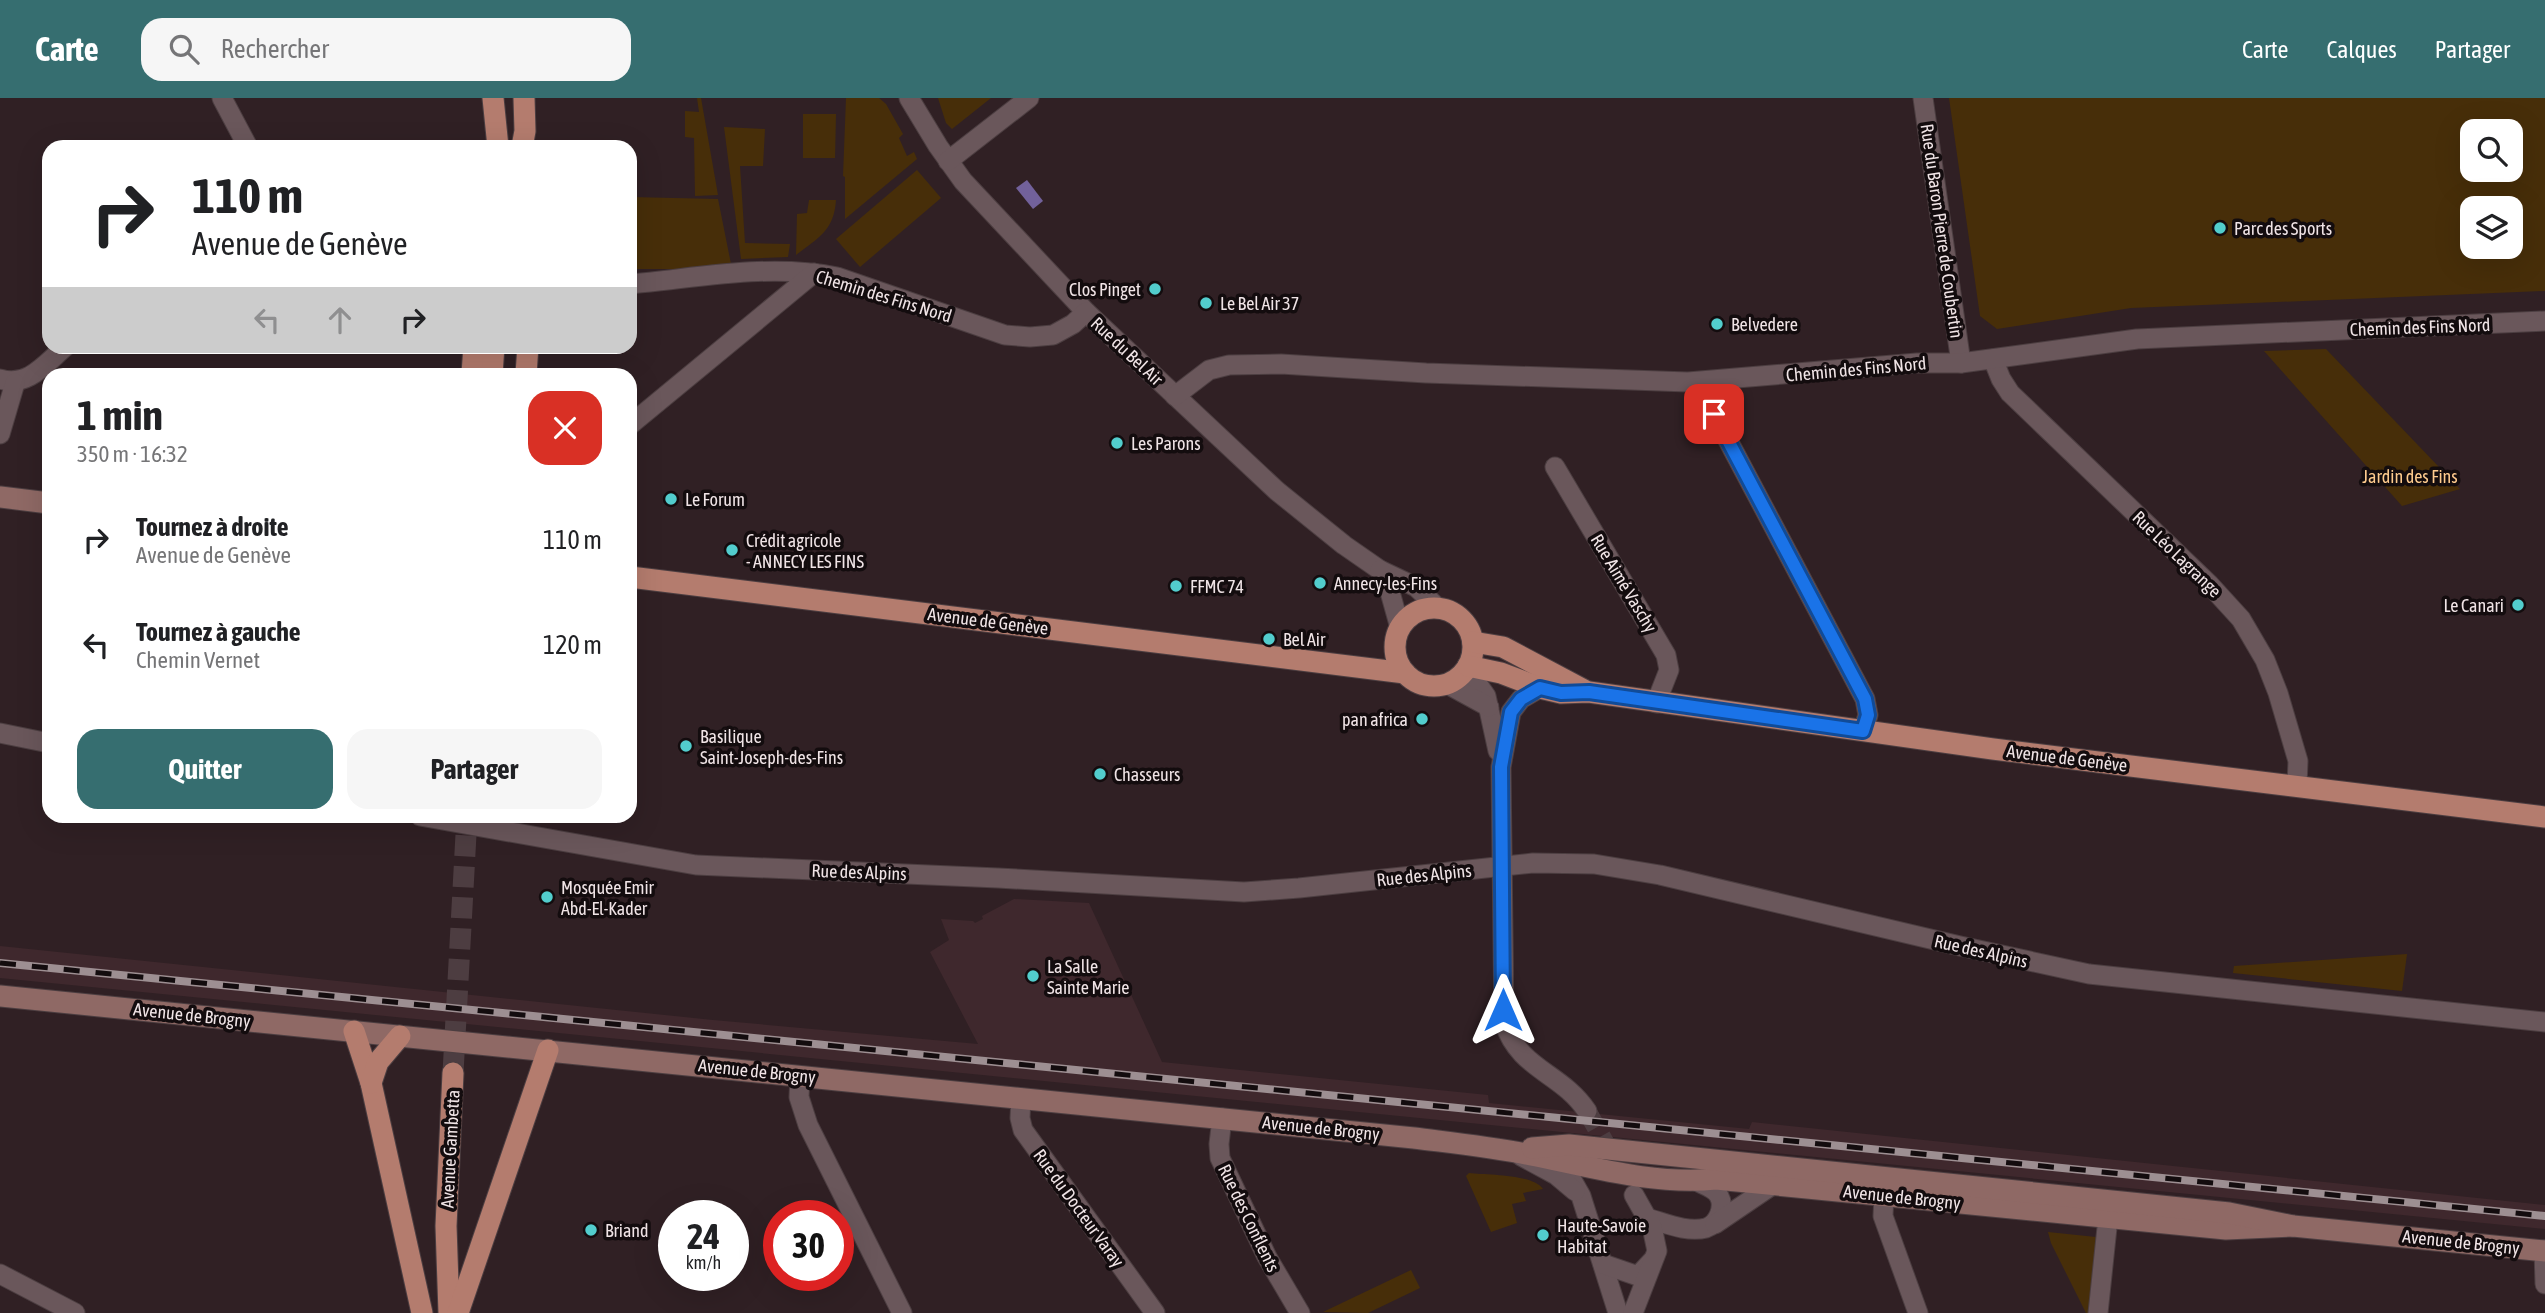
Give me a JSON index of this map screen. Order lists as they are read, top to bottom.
{
  "streets": {
    "main road": ["Avenue de Genève", "Avenue de Brogny", "Avenue Gambetta"],
    "street": [
      "Rue du Baron Pierre de Coubertin",
      "Chemin des Fins Nord",
      "Rue du Bel Air",
      "Rue Léo Lagrange",
      "Rue Aimé Vaschy",
      "Rue des Alpins",
      "Rue du Docteur Varay",
      "Rue des Conflents"
    ]
  },
  "crossings": [
    ["Rue du Baron Pierre de Coubertin", "Chemin des Fins Nord"],
    ["Chemin des Fins Nord", "Rue du Bel Air"],
    ["Chemin des Fins Nord", "Rue Léo Lagrange"],
    ["Rue du Bel Air", "Avenue de Genève"],
    ["Rue Léo Lagrange", "Avenue de Genève"],
    ["Rue Aimé Vaschy", "Avenue de Genève"],
    ["Avenue de Brogny", "Rue du Docteur Varay"],
    ["Avenue de Brogny", "Rue des Conflents"]
  ],
  "parks": ["Jardin des Fins"],
  "places": [
    "Parc des Sports",
    "Clos Pinget",
    "Le Bel Air 37",
    "Belvedere",
    "Les Parons",
    "Le Forum",
    "Crédit agricole - ANNECY LES FINS",
    "Annecy-les-Fins",
    "FFMC 74",
    "Le Canari",
    "Bel Air",
    "pan africa",
    "Basilique Saint-Joseph-des-Fins",
    "Chasseurs",
    "Mosquée Emir Abd-El-Kader",
    "La Salle Sainte Marie",
    "Briand",
    "Haute-Savoie Habitat"
  ],
  "page": {
    "header": "Carte",
    "search": "Rechercher",
    "nav": ["Carte", "Calques", "Partager"],
    "turn": ["110 m", "Avenue de Genève"],
    "heading": ["1 min", "350 m · 16:32"],
    "list": [
      {
        "name": "Tournez à droite",
        "note": "Avenue de Genève",
        "value": "110 m"
      },
      {
        "name": "Tournez à gauche",
        "note": "Chemin Vernet",
        "value": "120 m"
      }
    ],
    "buttons": ["Quitter", "Partager"],
    "speed": "24 km/h",
    "limit": "30"
  }
}
